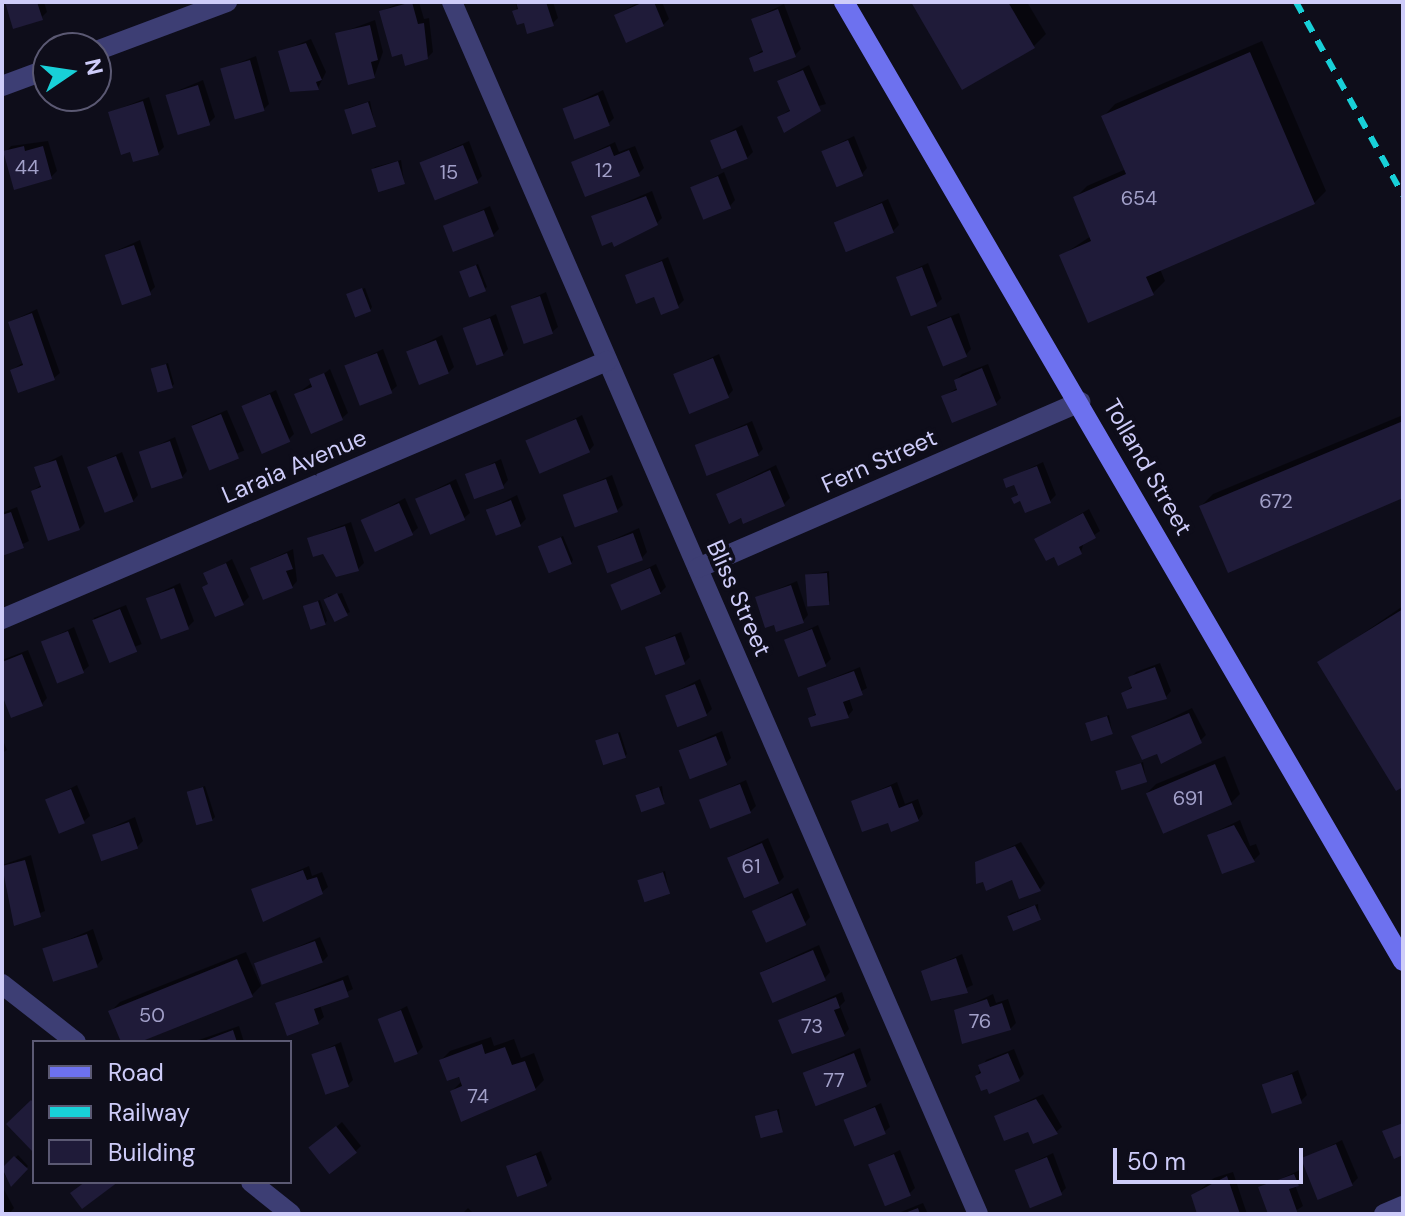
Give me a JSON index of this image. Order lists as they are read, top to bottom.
{
  "streets": {
    "main road": ["Tolland Street"],
    "street": ["Fern Street", "Laraia Avenue", "Bliss Street"]
  },
  "crossings": [
    ["Fern Street", "Tolland Street"],
    ["Fern Street", "Bliss Street"],
    ["Laraia Avenue", "Bliss Street"]
  ],
  "house_numbers": [
    "44",
    "12",
    "15",
    "654",
    "672",
    "691",
    "61",
    "50",
    "76",
    "73",
    "77",
    "74"
  ],
  "legend": ["Road", "Railway", "Building"],
  "scale_bar": "50 m",
  "north": "right"
}
